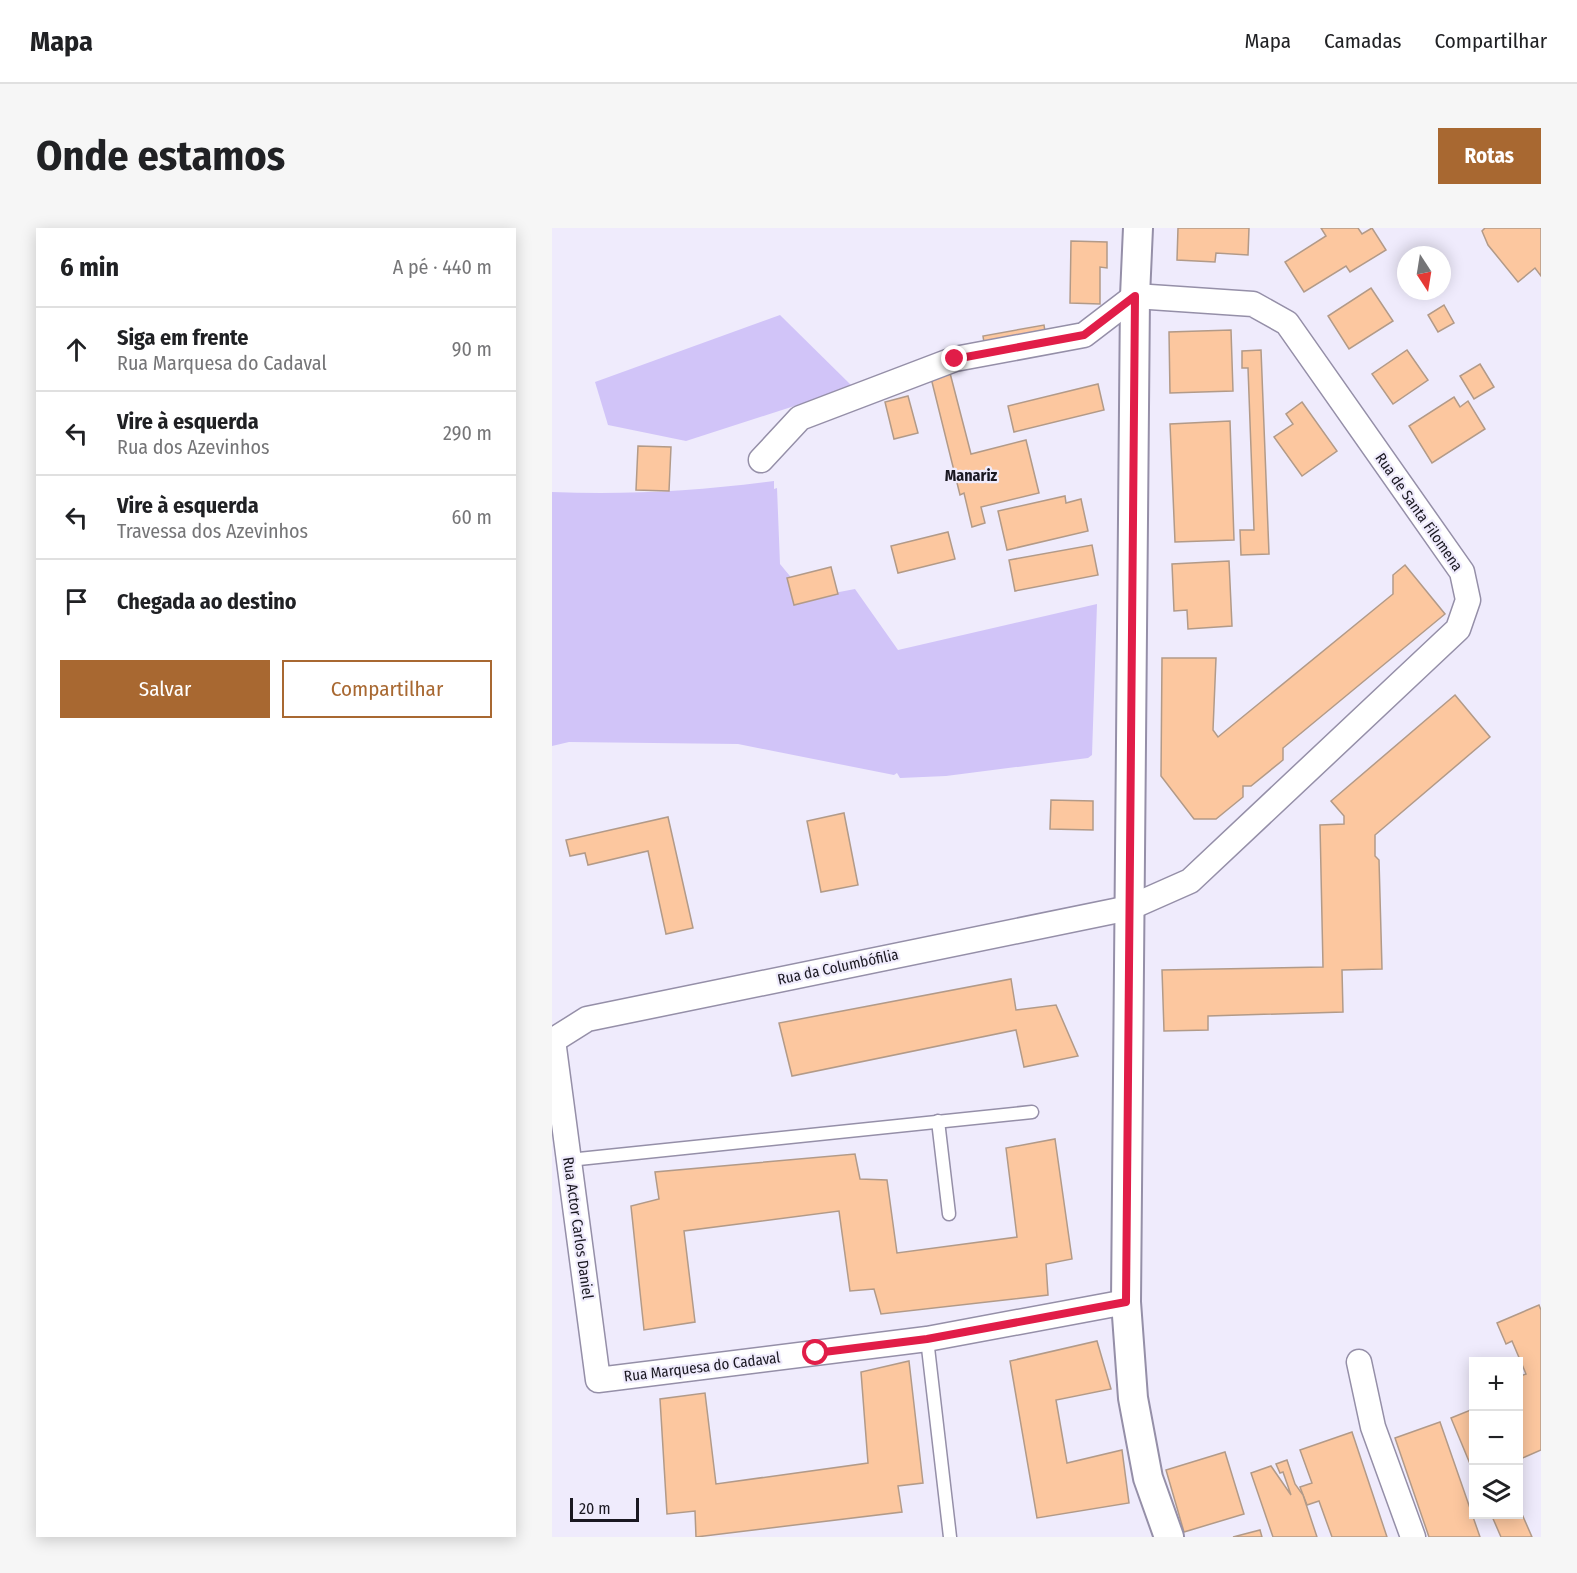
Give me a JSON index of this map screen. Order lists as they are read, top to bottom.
{
  "streets": {
    "street": [
      "Rua de Santa Filomena",
      "Rua da Columbófilia",
      "Rua Actor Carlos Daniel",
      "Rua Marquesa do Cadaval"
    ]
  },
  "crossings": [
    ["Rua de Santa Filomena", "Rua da Columbófilia"],
    ["Rua da Columbófilia", "Rua Actor Carlos Daniel"],
    ["Rua Actor Carlos Daniel", "Rua Marquesa do Cadaval"]
  ],
  "districts": ["Manariz"],
  "scale_bar": "20 m",
  "north": "bottom",
  "page": {
    "header": "Mapa",
    "nav": ["Mapa", "Camadas", "Compartilhar"],
    "buttons": [
      "Rotas",
      ["Salvar", "Compartilhar"]
    ],
    "title": "Onde estamos",
    "heading": ["6 min", "A pé · 440 m"],
    "list": [
      ["Siga em frente", "Rua Marquesa do Cadaval", "90 m"],
      ["Vire à esquerda", "Rua dos Azevinhos", "290 m"],
      ["Vire à esquerda", "Travessa dos Azevinhos", "60 m"],
      "Chegada ao destino"
    ],
    "map_buttons": ["+", "−"],
    "scale": "20 m"
  }
}
